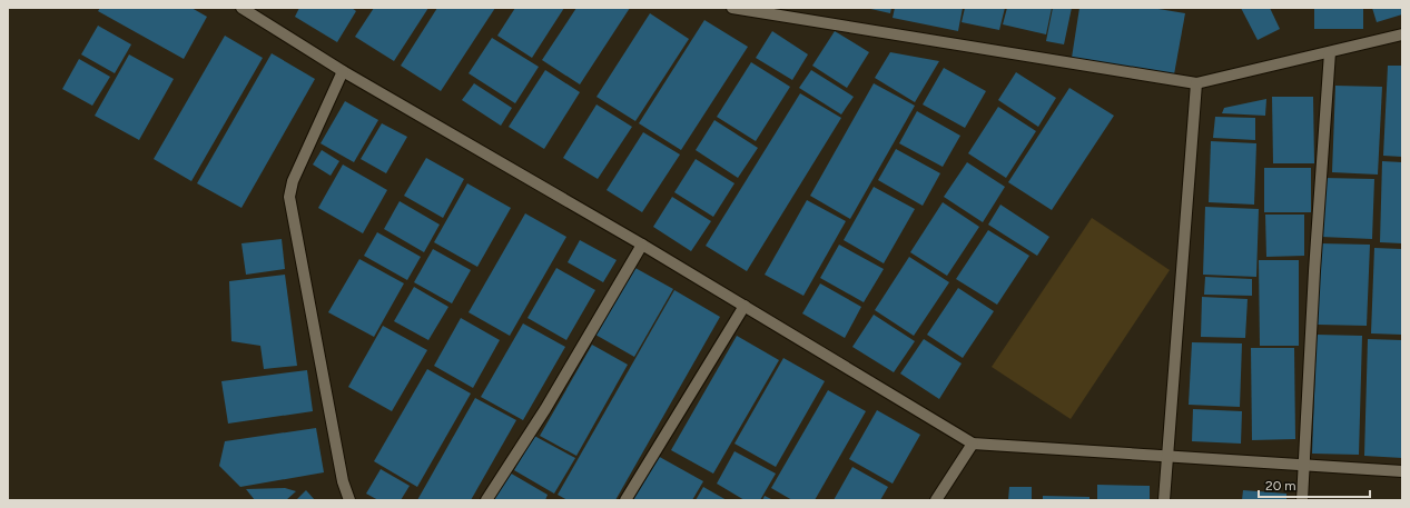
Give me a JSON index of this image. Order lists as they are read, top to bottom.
{
  "scale_bar": "20 m"
}
